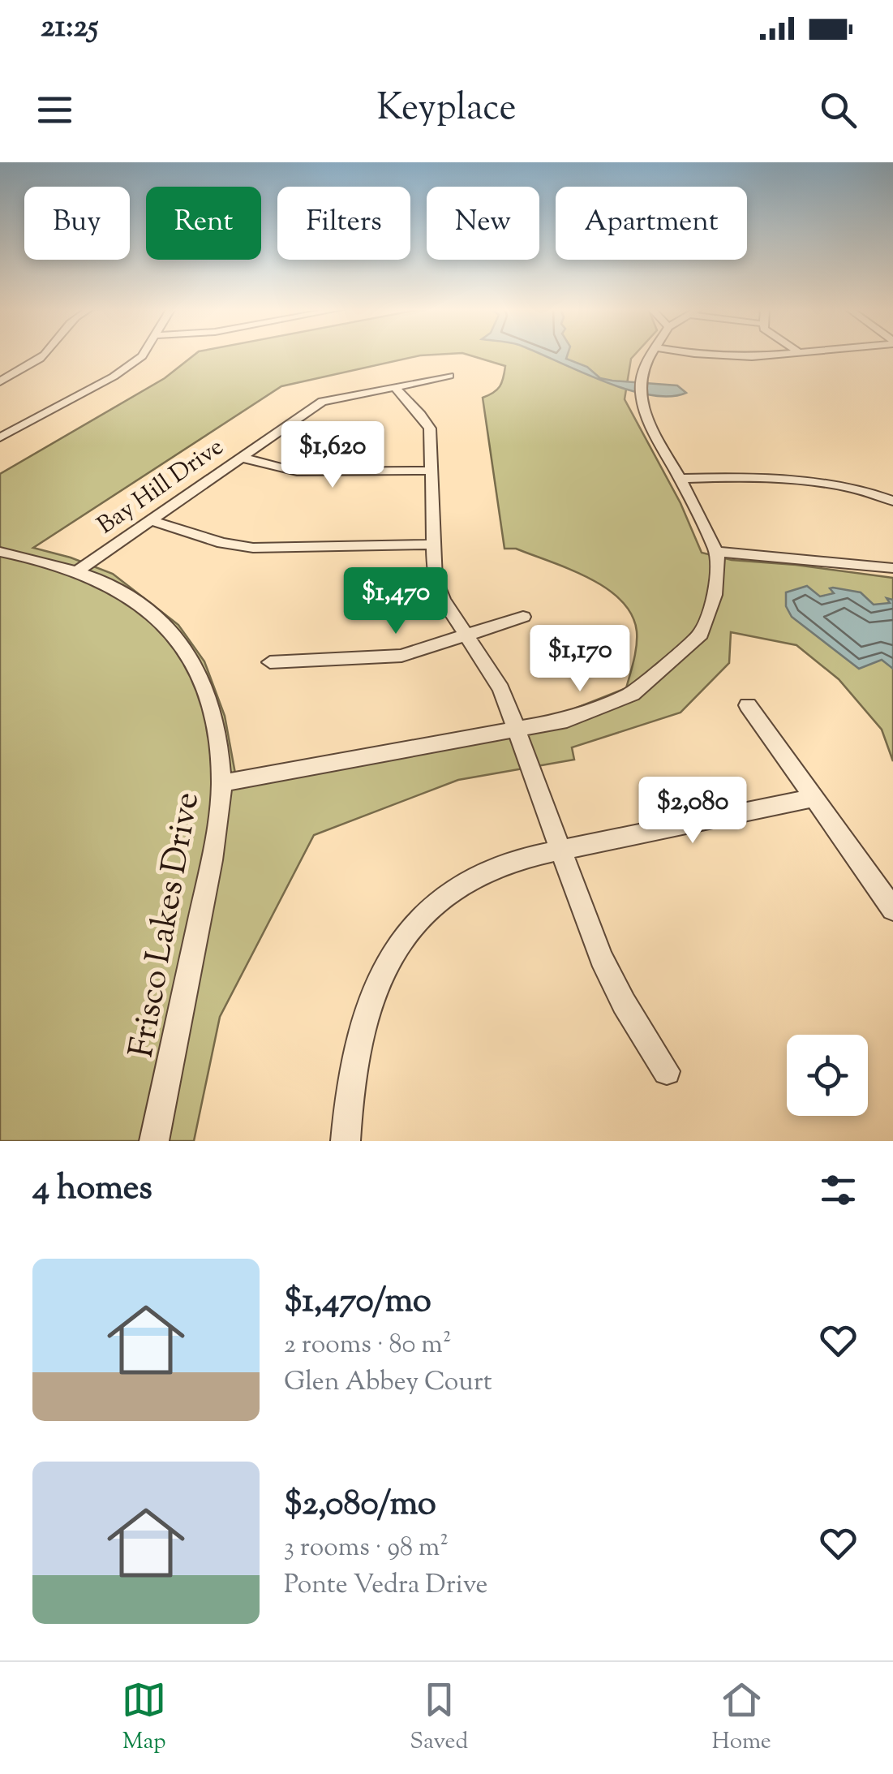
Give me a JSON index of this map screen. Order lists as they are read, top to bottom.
{
  "streets": {
    "street": ["Bay Hill Drive", "Frisco Lakes Drive"]
  },
  "crossings": [
    ["Bay Hill Drive", "Frisco Lakes Drive"]
  ],
  "page": {
    "status": "21:25",
    "header": "Keyplace",
    "chip": [
      "Buy",
      "Rent",
      "Filters",
      "New",
      "Apartment"
    ],
    "price": [
      "$1,620",
      "$1,470",
      "$1,170",
      "$2,080"
    ],
    "heading": "4 homes",
    "list": [
      {
        "name": "$1,470/mo",
        "note": "2 rooms · 80 m² · Glen Abbey Court"
      },
      {
        "name": "$2,080/mo",
        "note": "3 rooms · 98 m² · Ponte Vedra Drive"
      }
    ],
    "tabs": ["Map", "Saved", "Home"]
  }
}
